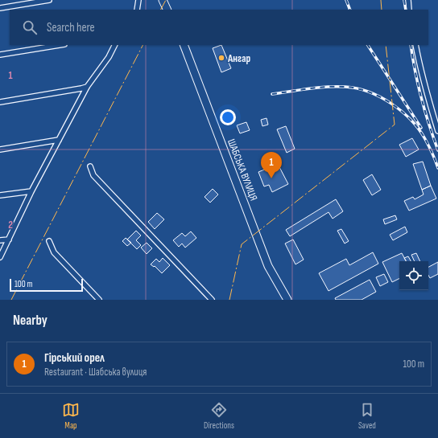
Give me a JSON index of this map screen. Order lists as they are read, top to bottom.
{
  "streets": {
    "main road": ["ШАБСЬКА ВУЛИЦЯ"]
  },
  "places": ["Ангар"],
  "scale_bar": "100 m",
  "page": {
    "search": "Search here",
    "pins": "1",
    "scale": "100 m",
    "heading": "Nearby",
    "list": [
      {
        "mark": "1",
        "name": "Гірський орел",
        "note": "Restaurant · Шабська вулиця",
        "value": "100 m"
      }
    ],
    "nav": ["Map", "Directions", "Saved"]
  },
  "grid": {
    "rows": ["1", "2"]
  }
}
